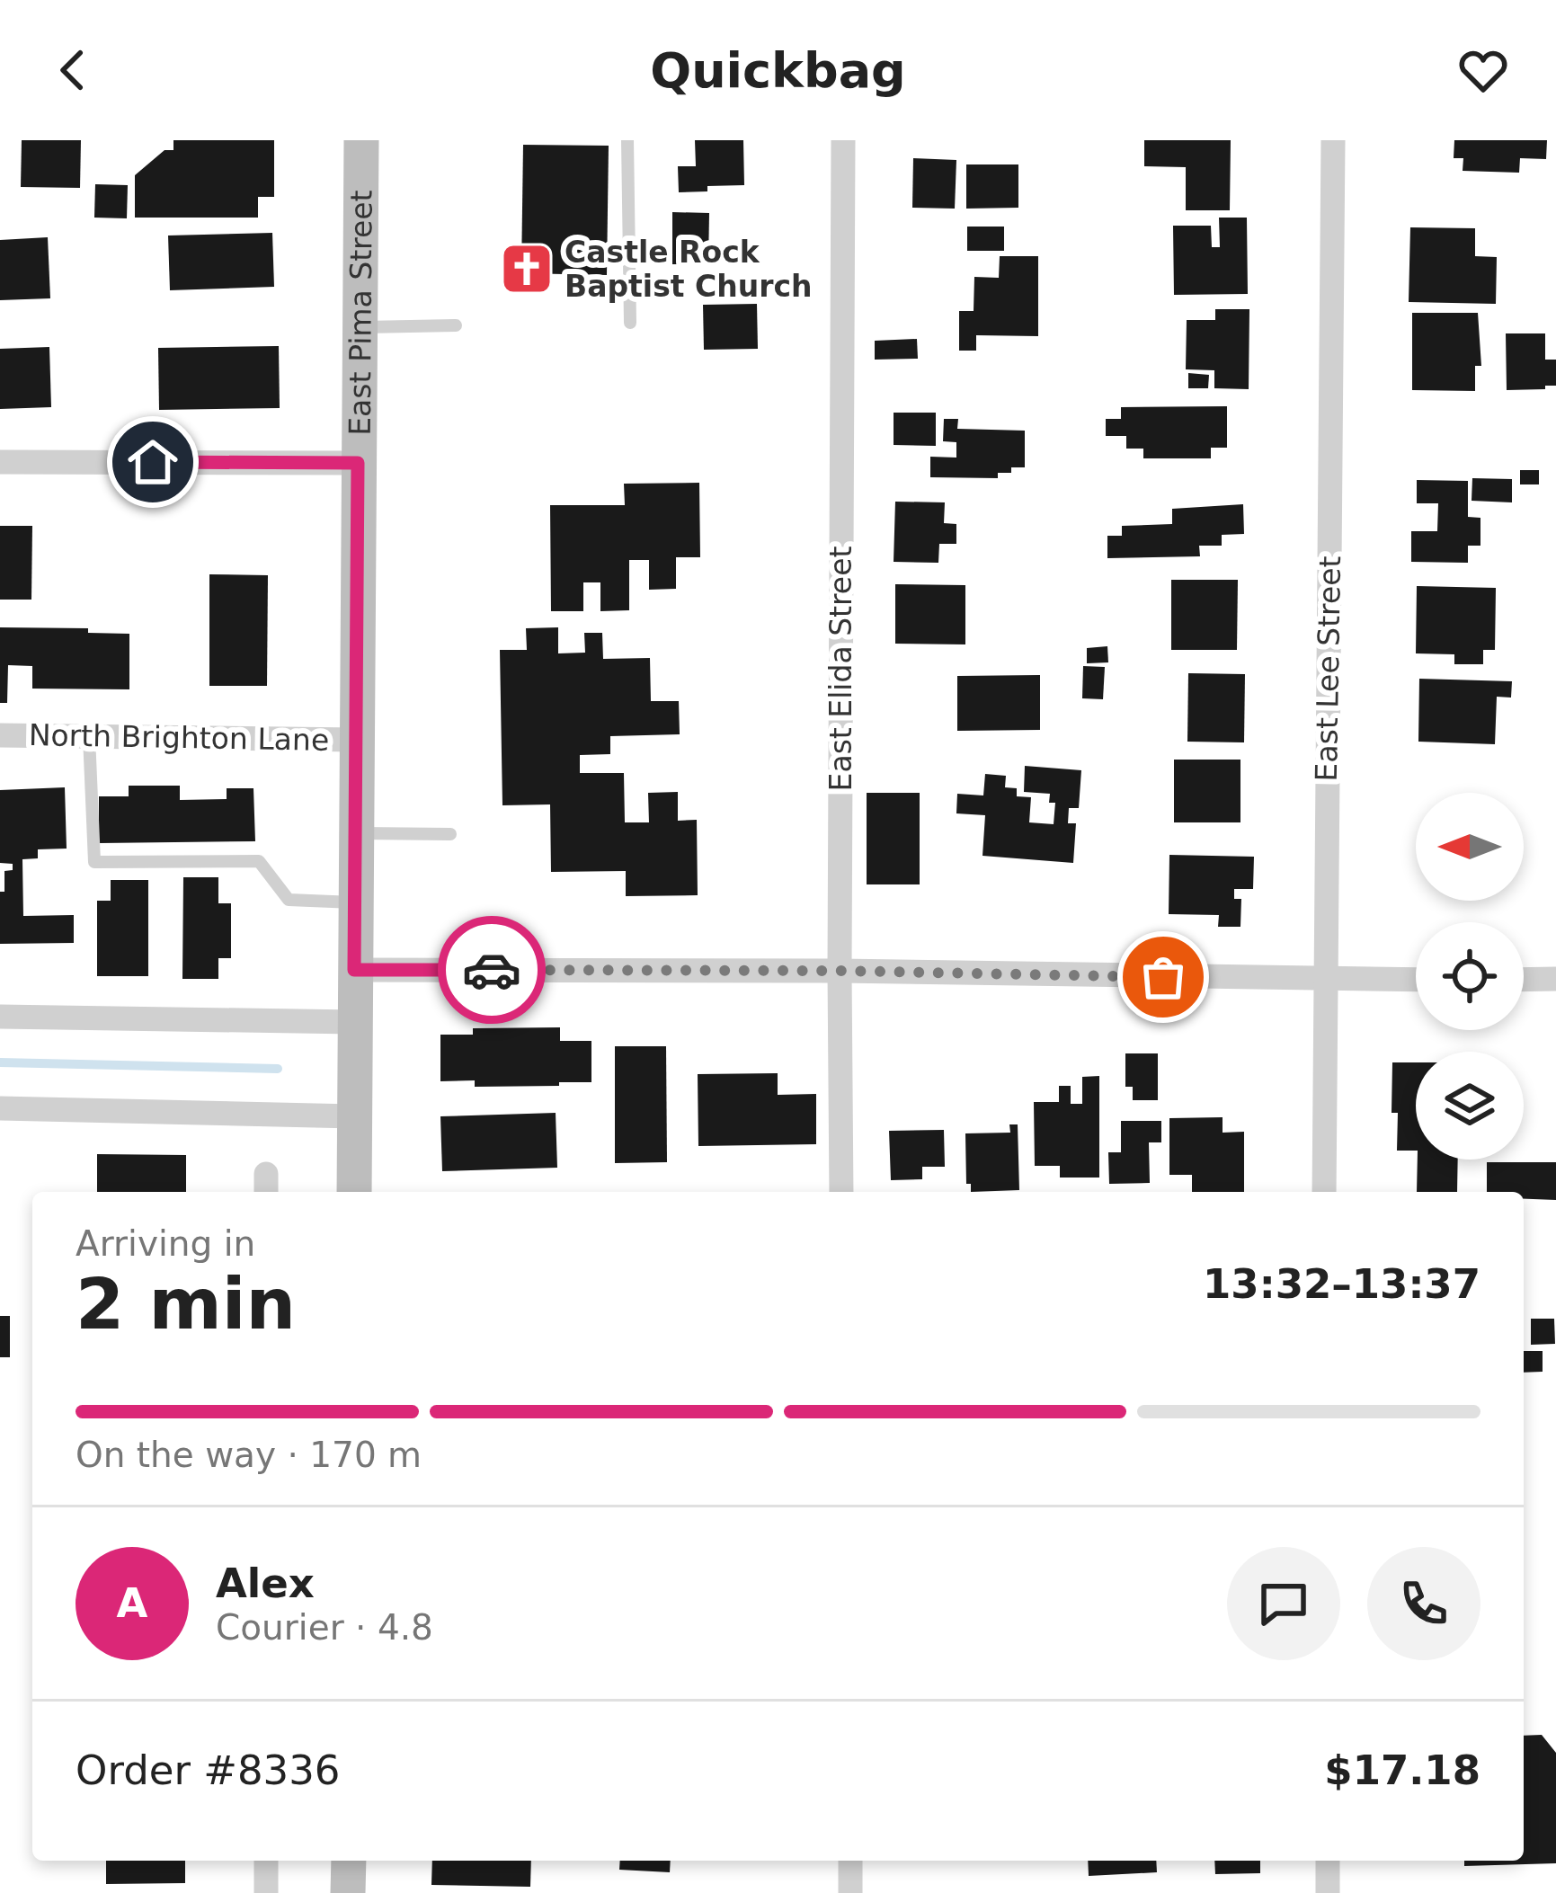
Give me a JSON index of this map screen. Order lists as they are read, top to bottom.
{
  "streets": {
    "street": [
      "East Pima Street",
      "East Elida Street",
      "East Lee Street",
      "North Brighton Lane"
    ]
  },
  "crossings": [
    ["East Pima Street", "North Brighton Lane"]
  ],
  "places": {
    "church": ["Castle Rock Baptist Church"]
  },
  "north": "left",
  "page": {
    "header": "Quickbag",
    "heading": ["2 min", "Arriving in", "13:32–13:37"],
    "panel": [
      "Alex",
      "Courier · 4.8",
      "Order #8336",
      "$17.18"
    ],
    "bar": "On the way · 170 m",
    "round": "A"
  }
}
